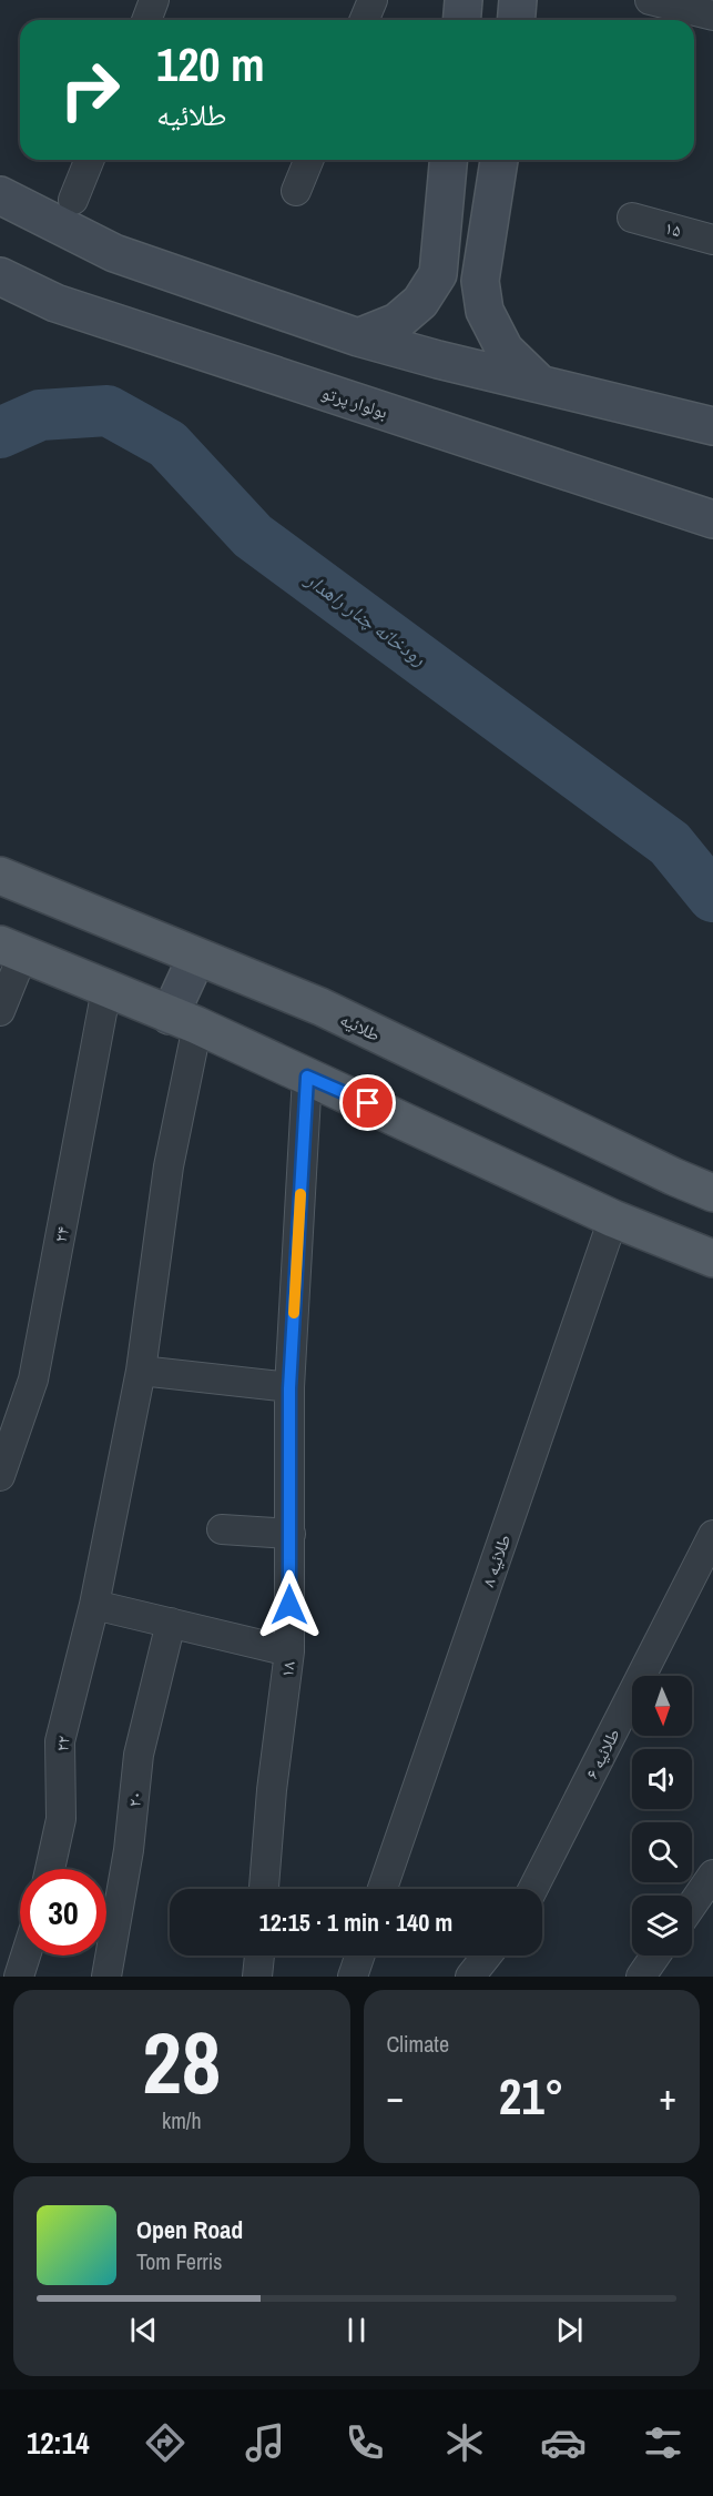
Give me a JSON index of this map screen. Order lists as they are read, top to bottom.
{
  "streets": {
    "main road": ["بولوار پرتو", "طلائیه"],
    "street": [
      "۱۵",
      "۲۴",
      "طلائیه ۸",
      "۱۸",
      "۲۲",
      "طلائیه ۶",
      "۲۰"
    ]
  },
  "water": ["رودخانه چنار راهدار"],
  "north": "bottom",
  "page": {
    "turn": ["120 m", "طلائیه"],
    "limit": "30",
    "trip": "12:15 · 1 min · 140 m",
    "tile": [
      ["28", "km/h"],
      "Climate"
    ],
    "heat": ["−", "21°", "+"],
    "song": ["Open Road", "Tom Ferris"],
    "tabs": "12:14"
  }
}
